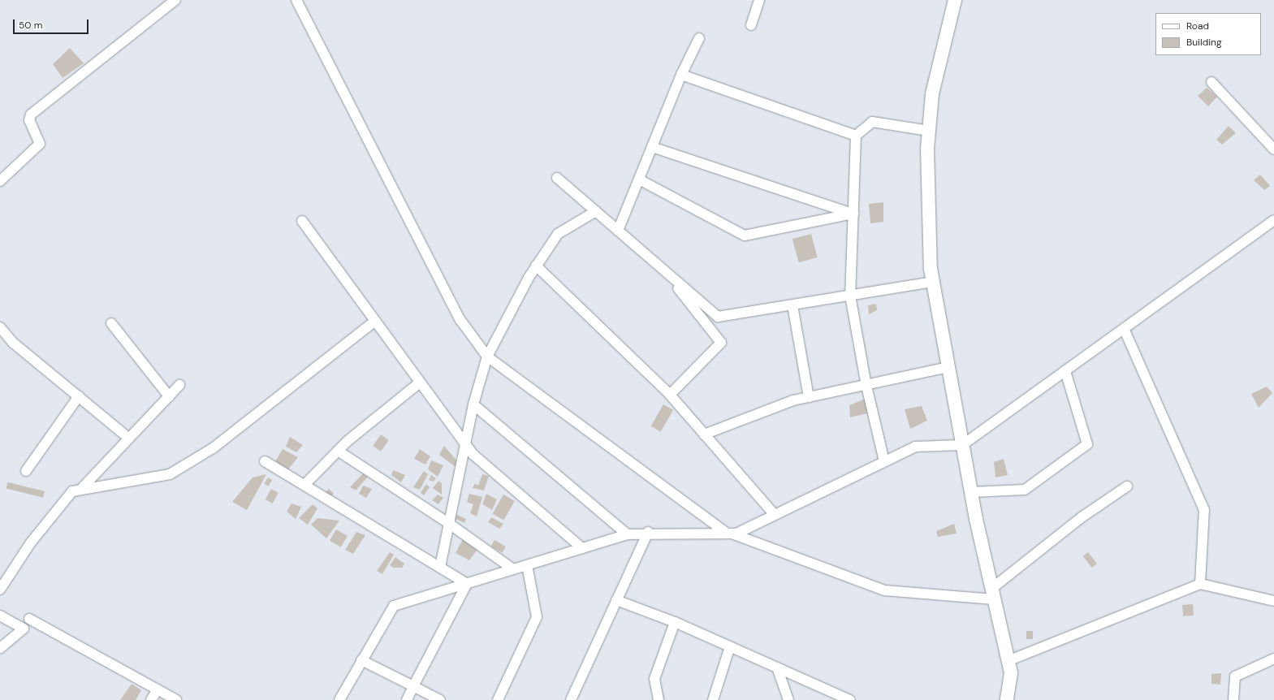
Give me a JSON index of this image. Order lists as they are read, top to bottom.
{
  "legend": ["Road", "Building"],
  "scale_bar": "50 m"
}
